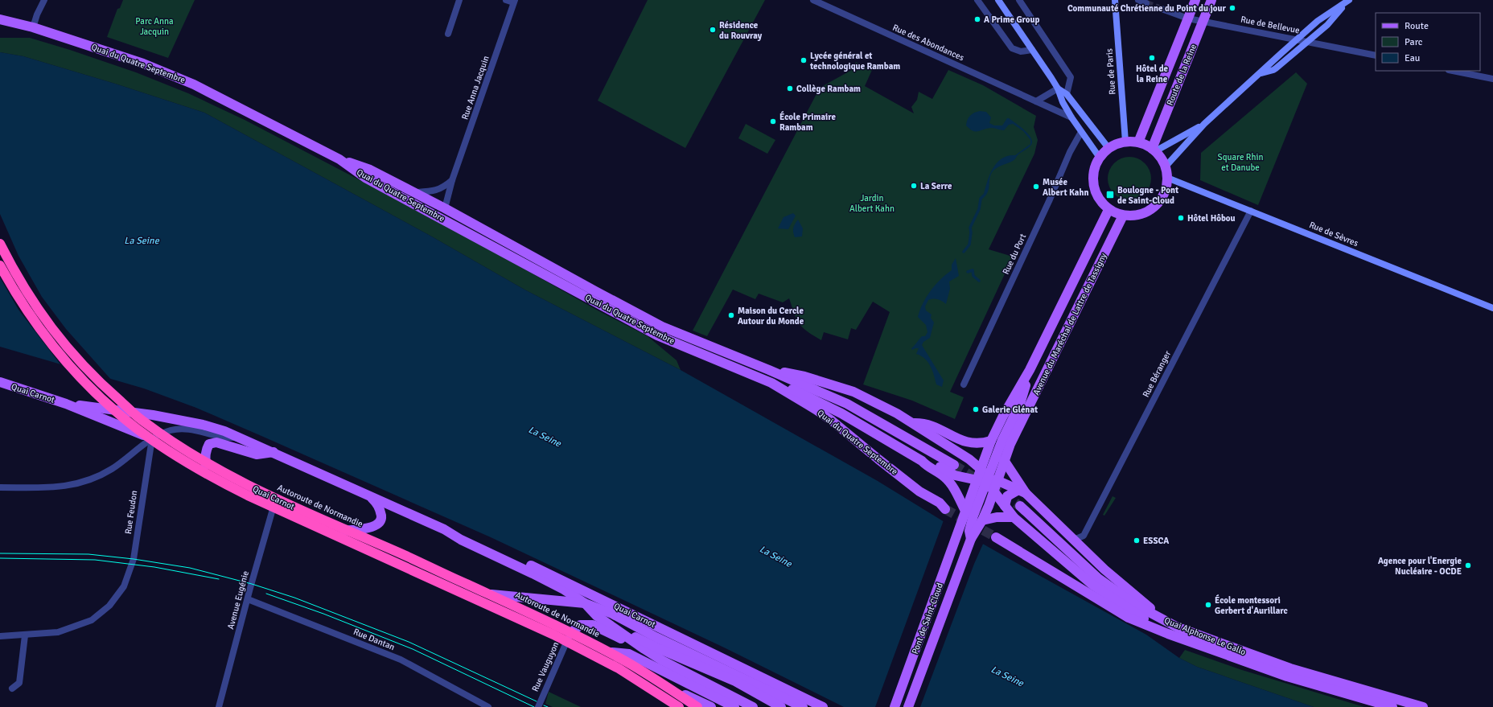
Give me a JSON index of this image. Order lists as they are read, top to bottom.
{
  "streets": {
    "highway": ["Autoroute de Normandie"],
    "main road": [
      "Quai du Quatre Septembre",
      "Rue de Paris",
      "Route de la Reine",
      "Rue de Sèvres",
      "Avenue du Maréchal de Lattre de Tassigny",
      "Quai Carnot",
      "Pont de Saint-Cloud",
      "Quai Alphonse Le Gallo"
    ],
    "street": [
      "Rue de Bellevue",
      "Rue des Abondances",
      "Rue Anna Jacquin",
      "Rue du Port",
      "Rue Béranger",
      "Rue Feudon",
      "Avenue Eugénie",
      "Rue Dantan",
      "Rue Vauguyon"
    ]
  },
  "crossings": [
    ["Rue de Bellevue", "Route de la Reine"],
    ["Quai du Quatre Septembre", "Rue Anna Jacquin"],
    ["Rue de Paris", "Route de la Reine"],
    ["Rue de Paris", "Rue de Sèvres"],
    ["Rue de Paris", "Avenue du Maréchal de Lattre de Tassigny"],
    ["Route de la Reine", "Rue de Sèvres"],
    ["Route de la Reine", "Avenue du Maréchal de Lattre de Tassigny"],
    ["Rue de Sèvres", "Avenue du Maréchal de Lattre de Tassigny"],
    ["Rue de Sèvres", "Rue Béranger"],
    ["Avenue du Maréchal de Lattre de Tassigny", "Pont de Saint-Cloud"],
    ["Quai Carnot", "Rue Feudon"],
    ["Quai Carnot", "Avenue Eugénie"],
    ["Quai Carnot", "Rue Vauguyon"],
    ["Avenue Eugénie", "Rue Dantan"]
  ],
  "water": ["La Seine"],
  "parks": ["Parc Anna Jacquin", "Square Rhin et Danube", "Jardin Albert Kahn"],
  "places": {
    "other": [
      "Communauté Chrétienne du Point du jour",
      "A Prime Group",
      "Résidence du Rouvray",
      "Hôtel de la Reine",
      "Lycée général et technologique Rambam",
      "Collège Rambam",
      "École Primaire Rambam",
      "La Serre",
      "Musée Albert Kahn",
      "Hôtel Hôbou",
      "Maison du Cercle Autour du Monde",
      "Galerie Glénat",
      "ESSCA",
      "Agence pour l'Energie Nucléaire - OCDE",
      "École montessori Gerbert d'Aurillarc"
    ],
    "transit": ["Boulogne - Pont de Saint-Cloud"]
  },
  "legend": ["Route", "Parc", "Eau"]
}
